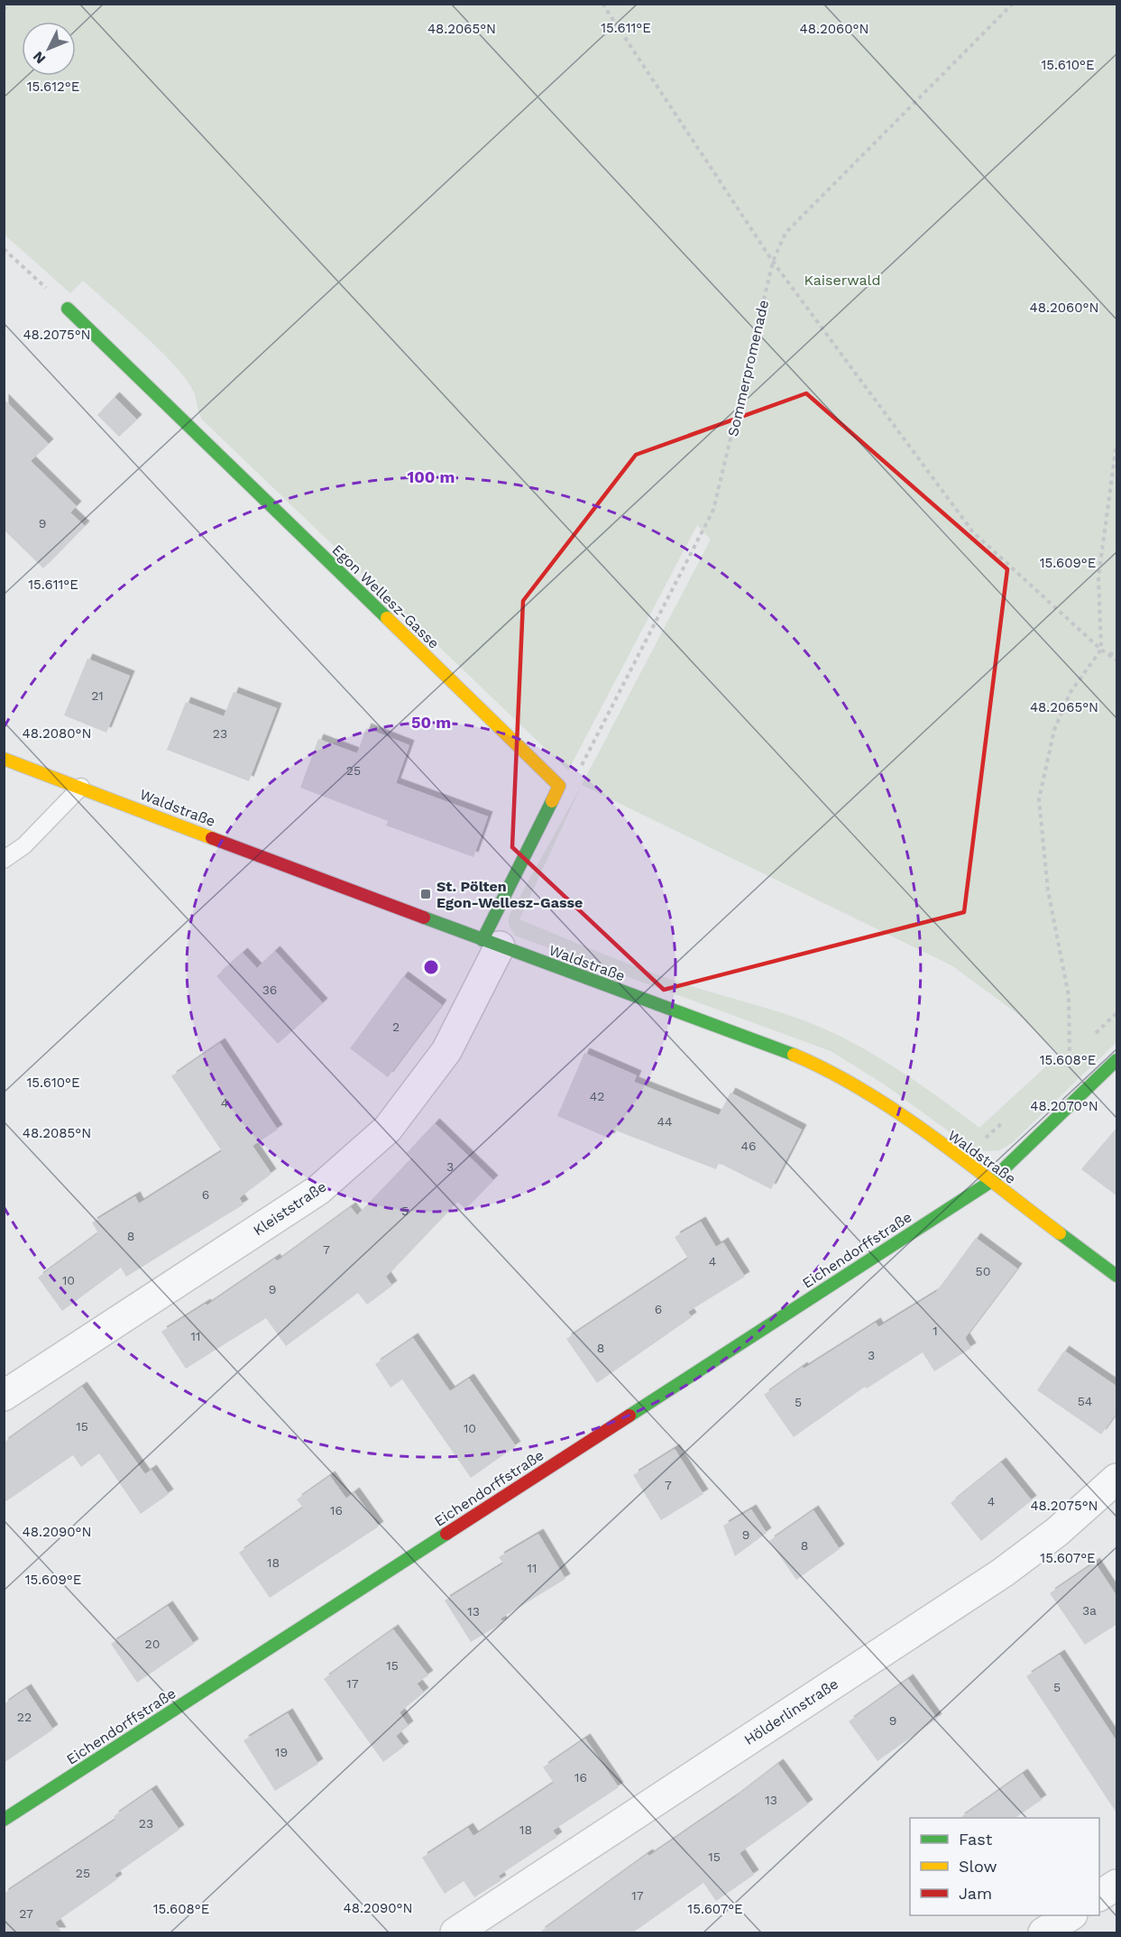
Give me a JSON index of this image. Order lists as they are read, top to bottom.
{
  "streets": {
    "street": [
      "Egon Wellesz-Gasse",
      "Waldstraße",
      "Kleiststraße",
      "Eichendorffstraße",
      "Hölderlinstraße"
    ],
    "path": ["Sommerpromenade"]
  },
  "crossings": [
    ["Sommerpromenade", "Egon Wellesz-Gasse"],
    ["Waldstraße", "Kleiststraße"],
    ["Waldstraße", "Eichendorffstraße"]
  ],
  "parks": ["Kaiserwald"],
  "places": {
    "transit": ["St. Pölten Egon-Wellesz-Gasse"]
  },
  "house_numbers": [
    "9",
    "21",
    "23",
    "25",
    "36",
    "2",
    "42",
    "4",
    "44",
    "46",
    "3",
    "6",
    "5",
    "8",
    "7",
    "4",
    "50",
    "10",
    "9",
    "6",
    "1",
    "11",
    "8",
    "3",
    "54",
    "5",
    "15",
    "10",
    "7",
    "4",
    "16",
    "9",
    "8",
    "18",
    "11",
    "3a",
    "13",
    "20",
    "15",
    "17",
    "5",
    "22",
    "9",
    "19",
    "16",
    "13",
    "23",
    "18",
    "15",
    "25",
    "17",
    "27"
  ],
  "legend": ["Fast", "Slow", "Jam"],
  "north": "bottom left",
  "coordinates": [
    "15.611°E",
    "48.2060°N",
    "48.2065°N",
    "15.610°E",
    "15.612°E",
    "48.2075°N",
    "15.609°E",
    "48.2080°N",
    "15.608°E",
    "48.2070°N",
    "48.2085°N",
    "48.2090°N",
    "15.607°E"
  ],
  "rings": ["100 m", "50 m"]
}
